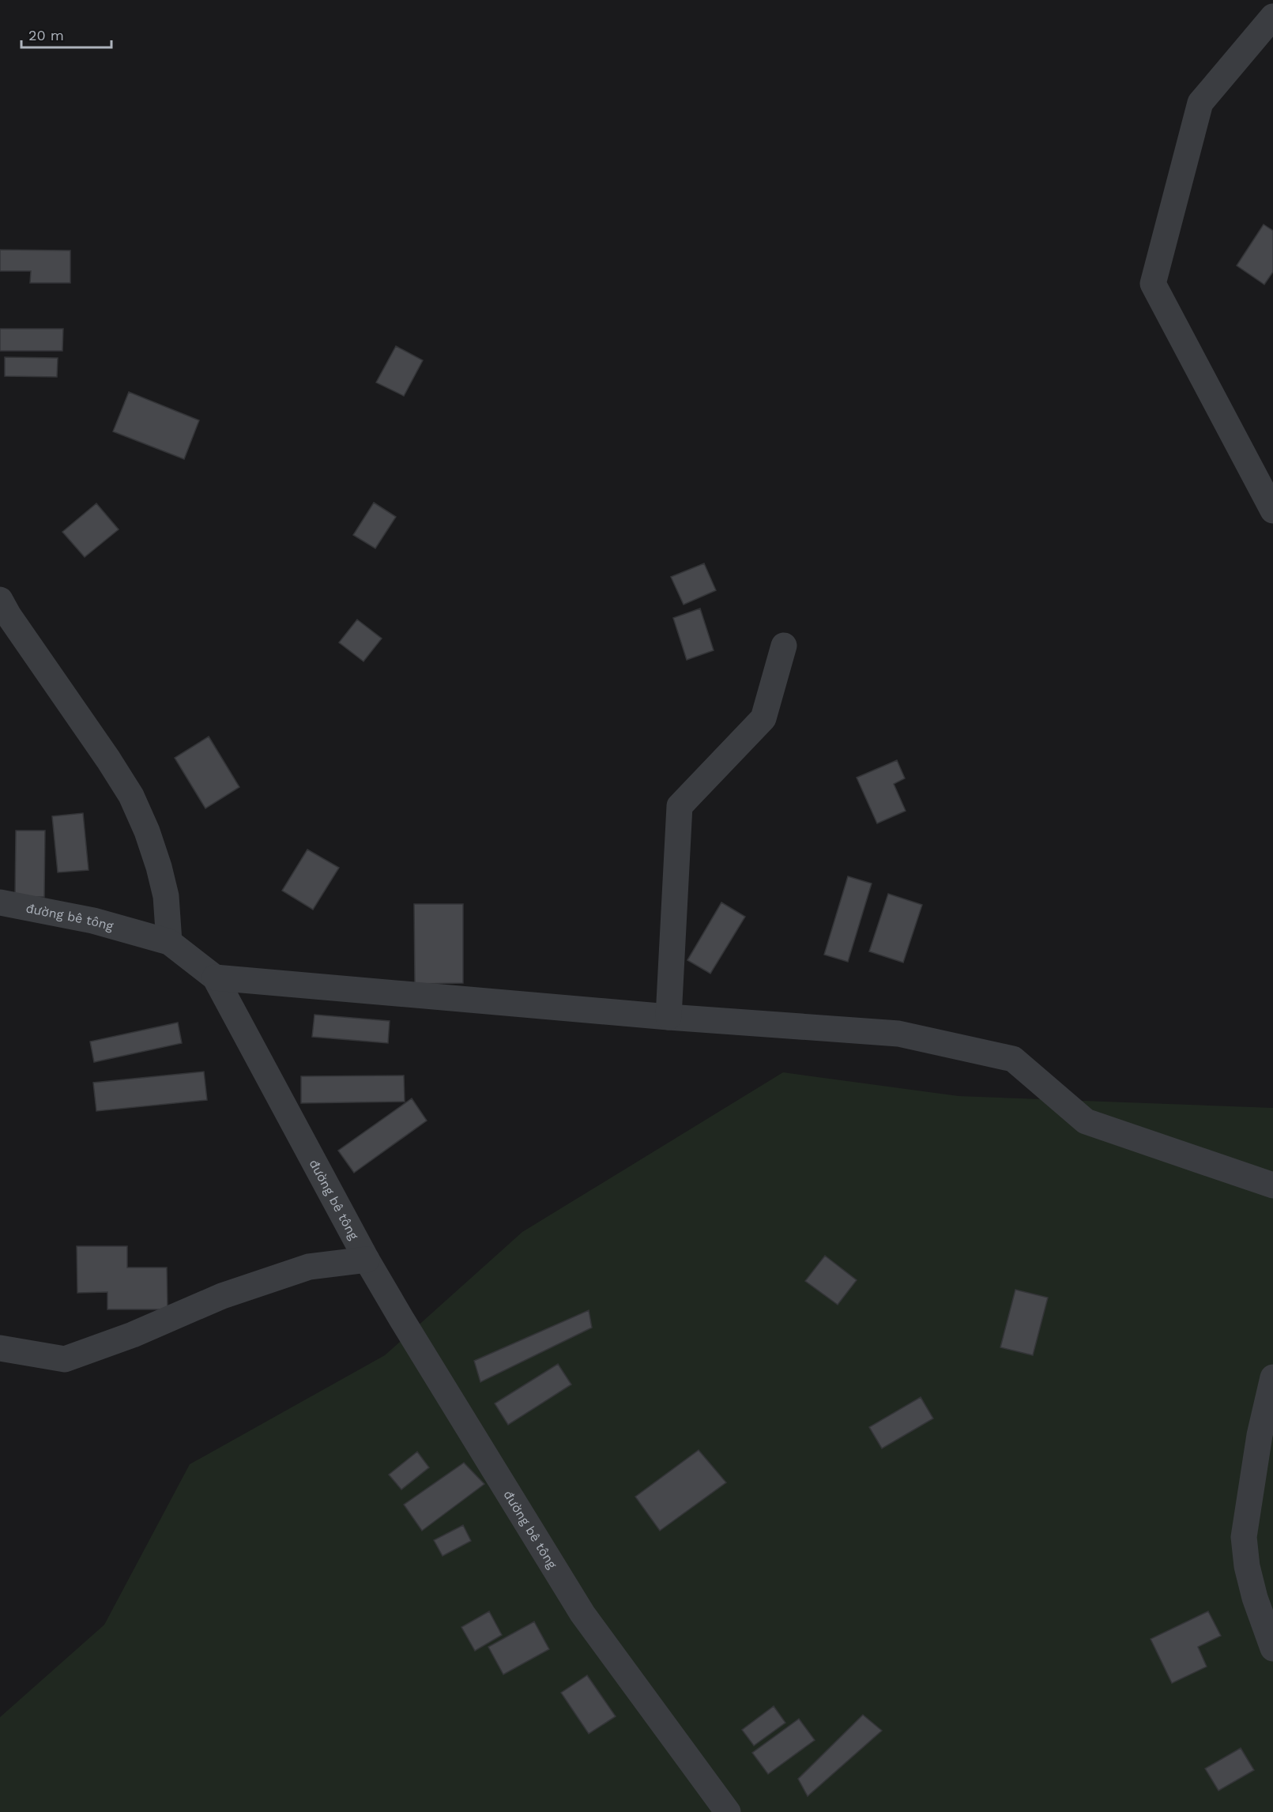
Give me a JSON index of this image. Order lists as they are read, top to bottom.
{
  "streets": {
    "street": ["đường bê tông"]
  },
  "scale_bar": "20 m"
}
